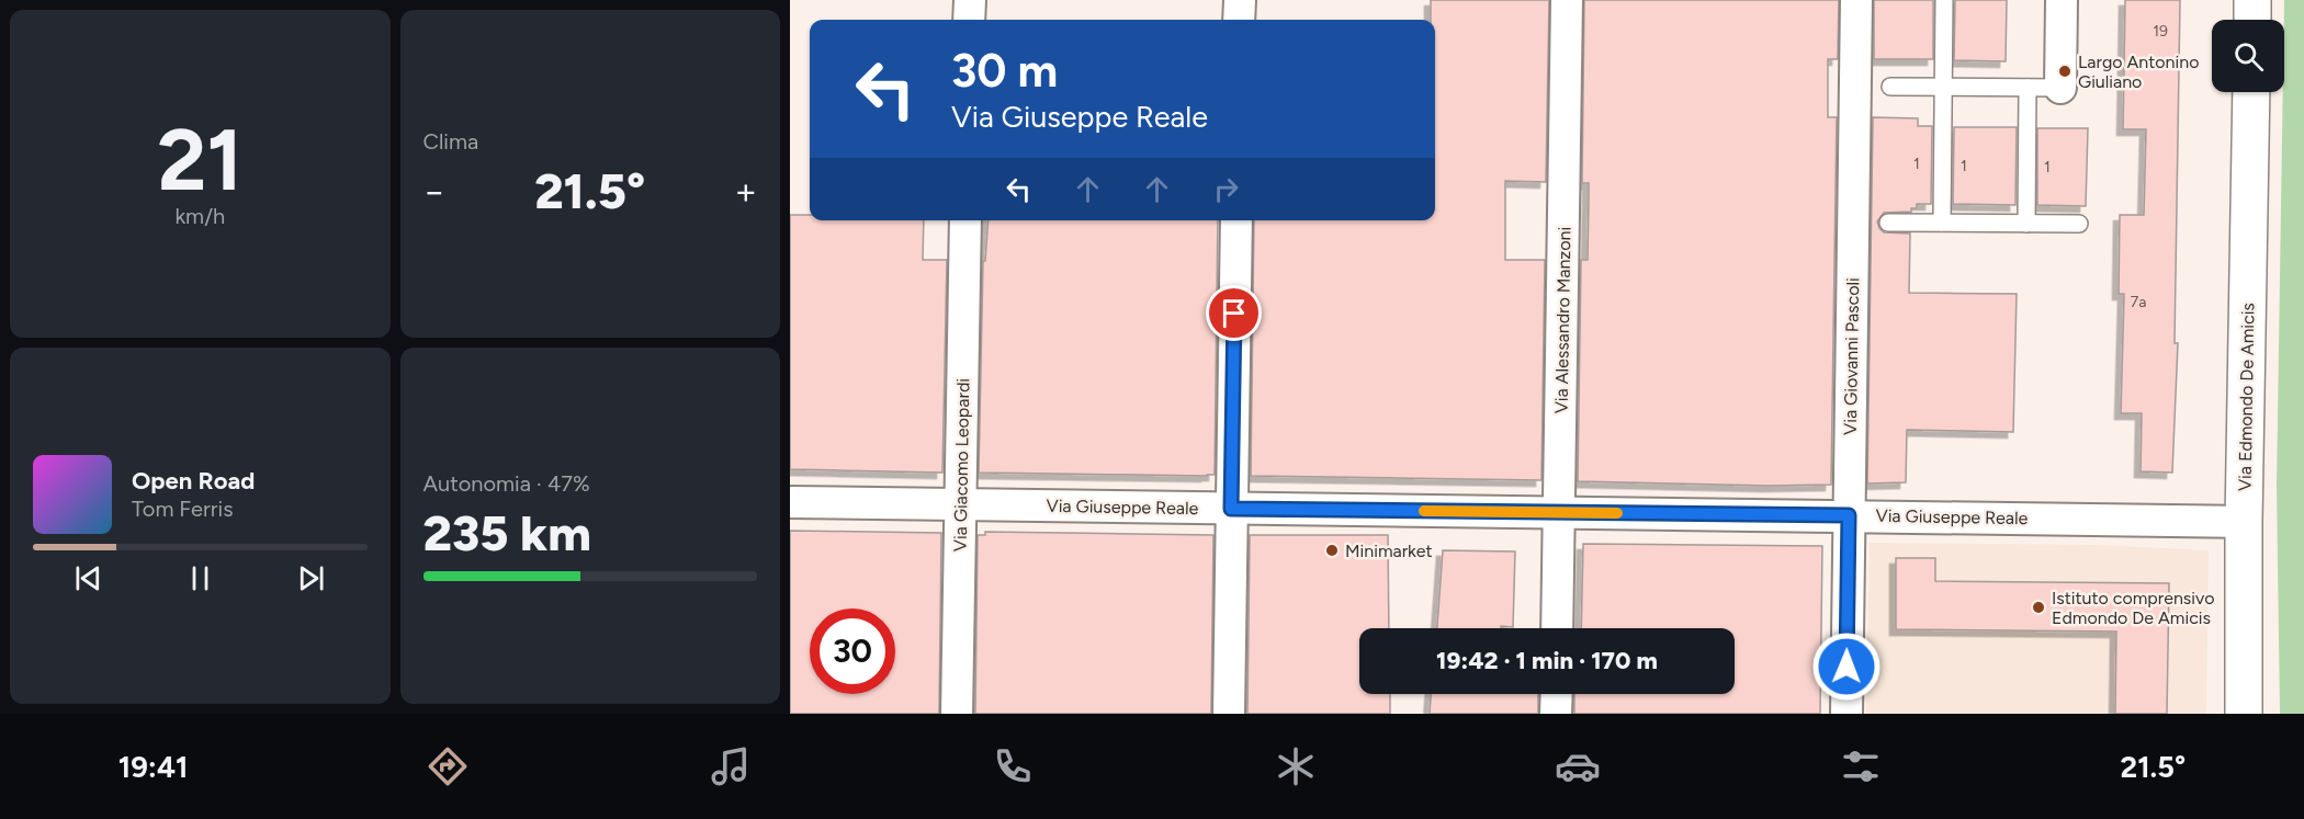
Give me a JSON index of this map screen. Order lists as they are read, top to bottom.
{
  "streets": {
    "main road": ["Via Edmondo De Amicis"],
    "street": [
      "Via Alessandro Manzoni",
      "Via Giovanni Pascoli",
      "Via Giacomo Leopardi",
      "Via Giuseppe Reale"
    ]
  },
  "crossings": [
    ["Via Alessandro Manzoni", "Via Giuseppe Reale"],
    ["Via Giovanni Pascoli", "Via Giuseppe Reale"],
    ["Via Edmondo De Amicis", "Via Giuseppe Reale"],
    ["Via Giacomo Leopardi", "Via Giuseppe Reale"]
  ],
  "places": ["Largo Antonino Giuliano", "Minimarket", "Istituto comprensivo Edmondo De Amicis"],
  "house_numbers": [
    "19",
    "1",
    "1",
    "1",
    "7a"
  ],
  "page": {
    "tile": [
      ["21", "km/h"],
      "Clima",
      ["Autonomia · 47%", "235 km"]
    ],
    "turn": ["30 m", "Via Giuseppe Reale"],
    "heat": ["−", "21.5°", "+"],
    "song": ["Open Road", "Tom Ferris"],
    "limit": "30",
    "trip": "19:42 · 1 min · 170 m",
    "tabs": ["19:41", "21.5°"]
  }
}
